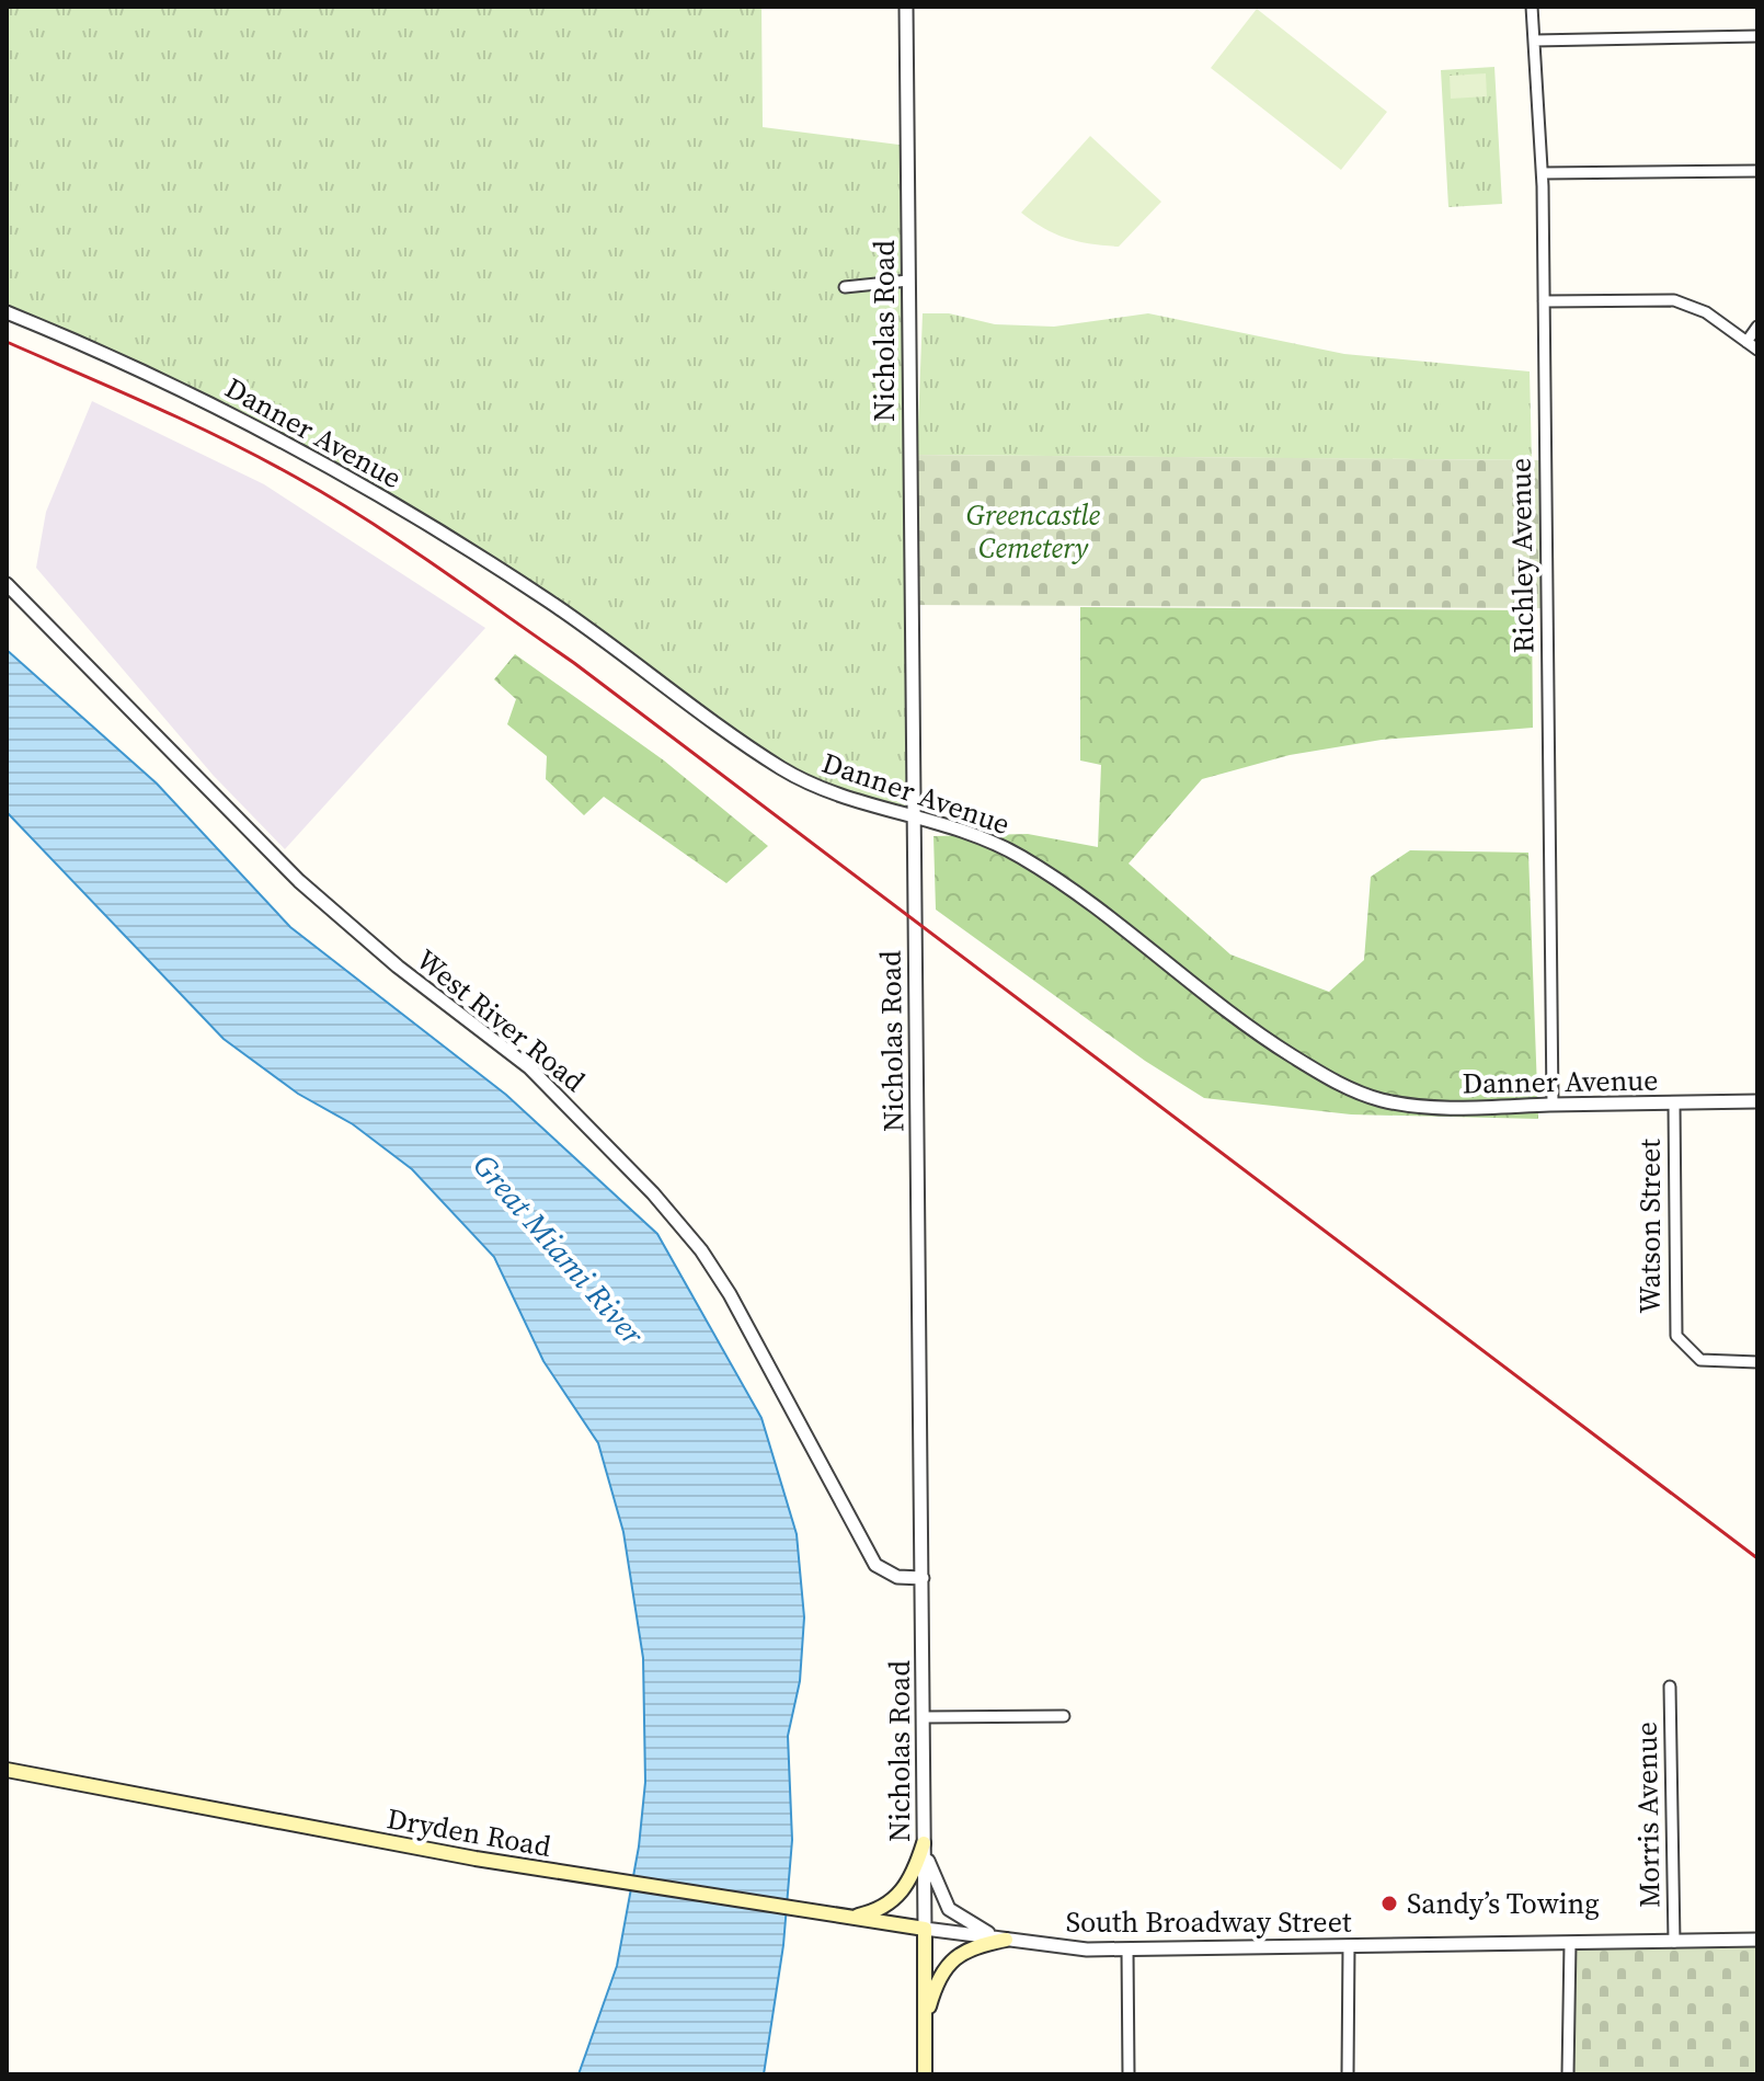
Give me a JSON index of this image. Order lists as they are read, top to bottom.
{
  "streets": {
    "main road": ["Nicholas Road", "Dryden Road"],
    "street": [
      "Danner Avenue",
      "Richley Avenue",
      "West River Road",
      "Watson Street",
      "Morris Avenue",
      "South Broadway Street"
    ]
  },
  "crossings": [
    ["Nicholas Road", "Danner Avenue"],
    ["Nicholas Road", "West River Road"],
    ["Nicholas Road", "Dryden Road"],
    ["Nicholas Road", "South Broadway Street"],
    ["Danner Avenue", "Richley Avenue"],
    ["Danner Avenue", "Watson Street"],
    ["Morris Avenue", "South Broadway Street"],
    ["Dryden Road", "South Broadway Street"]
  ],
  "water": ["Great Miami River"],
  "parks": ["Greencastle Cemetery"],
  "places": ["Sandy’s Towing"]
}
